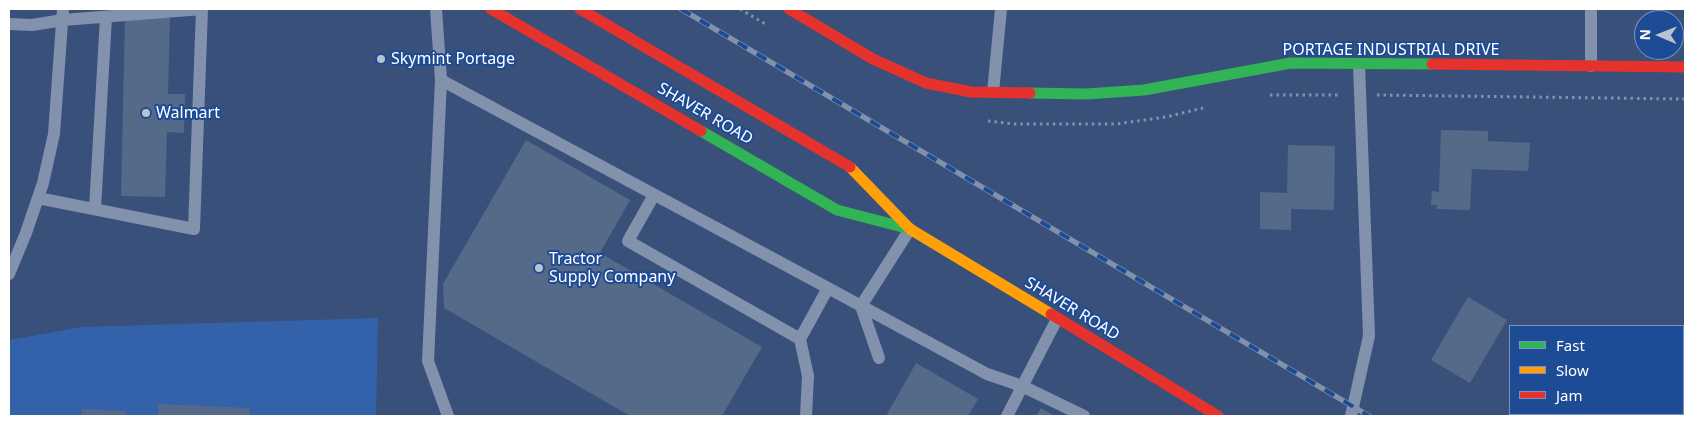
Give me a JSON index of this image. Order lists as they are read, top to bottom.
{
  "streets": {
    "main road": ["PORTAGE INDUSTRIAL DRIVE", "SHAVER ROAD"]
  },
  "places": ["Skymint Portage", "Walmart", "Tractor Supply Company"],
  "legend": ["Fast", "Slow", "Jam"],
  "north": "left"
}
